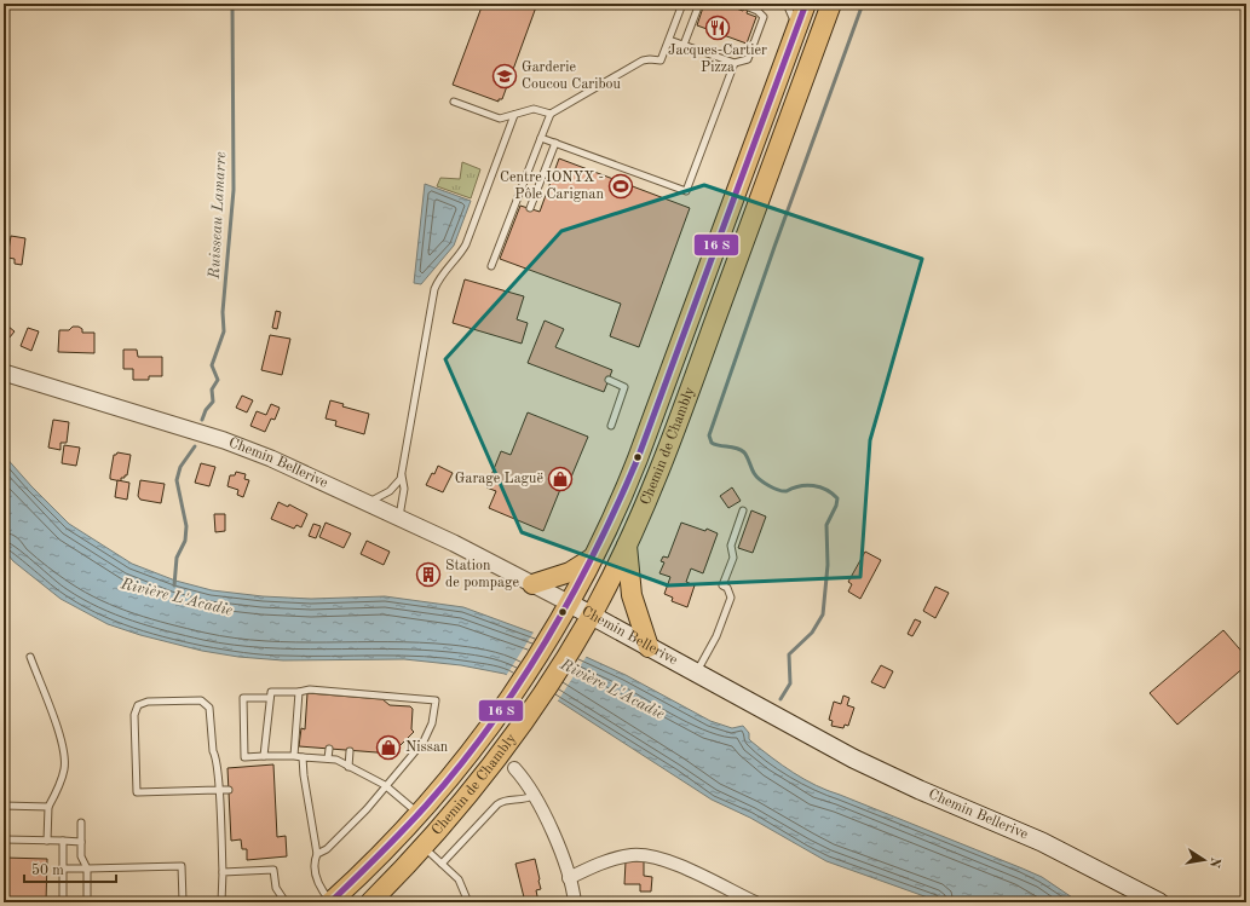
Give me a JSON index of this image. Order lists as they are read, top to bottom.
{
  "streets": {
    "main road": ["Chemin de Chambly", "Chemin Bellerive"]
  },
  "crossings": [
    ["Chemin de Chambly", "Chemin Bellerive"]
  ],
  "water": ["Ruisseau Lamarre", "Rivière L'Acadie"],
  "places": {
    "restaurant": ["Jacques-Cartier Pizza"],
    "school or university": ["Garderie Coucou Caribou"],
    "sports": ["Centre IONYX - Pôle Carignan"],
    "shop": ["Garage Laguë", "Nissan"],
    "building": ["Station de pompage"]
  },
  "scale_bar": "50 m",
  "north": "right"
}
